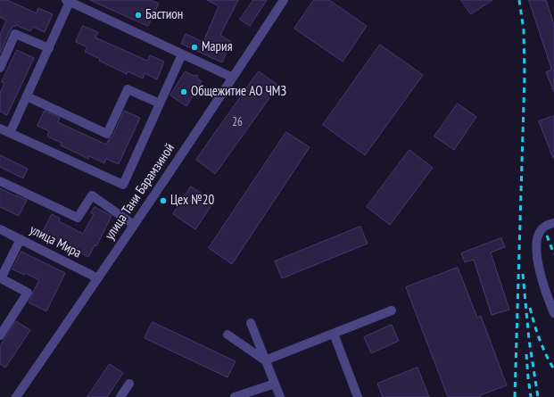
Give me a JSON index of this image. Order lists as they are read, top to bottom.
{
  "streets": {
    "street": ["улица Тани Барамзиной", "улица Мира"]
  },
  "crossings": [
    ["улица Тани Барамзиной", "улица Мира"]
  ],
  "places": [
    "Бастион",
    "Мария",
    "Общежитие АО ЧМЗ",
    "Цех №20"
  ],
  "house_numbers": ["26"]
}
